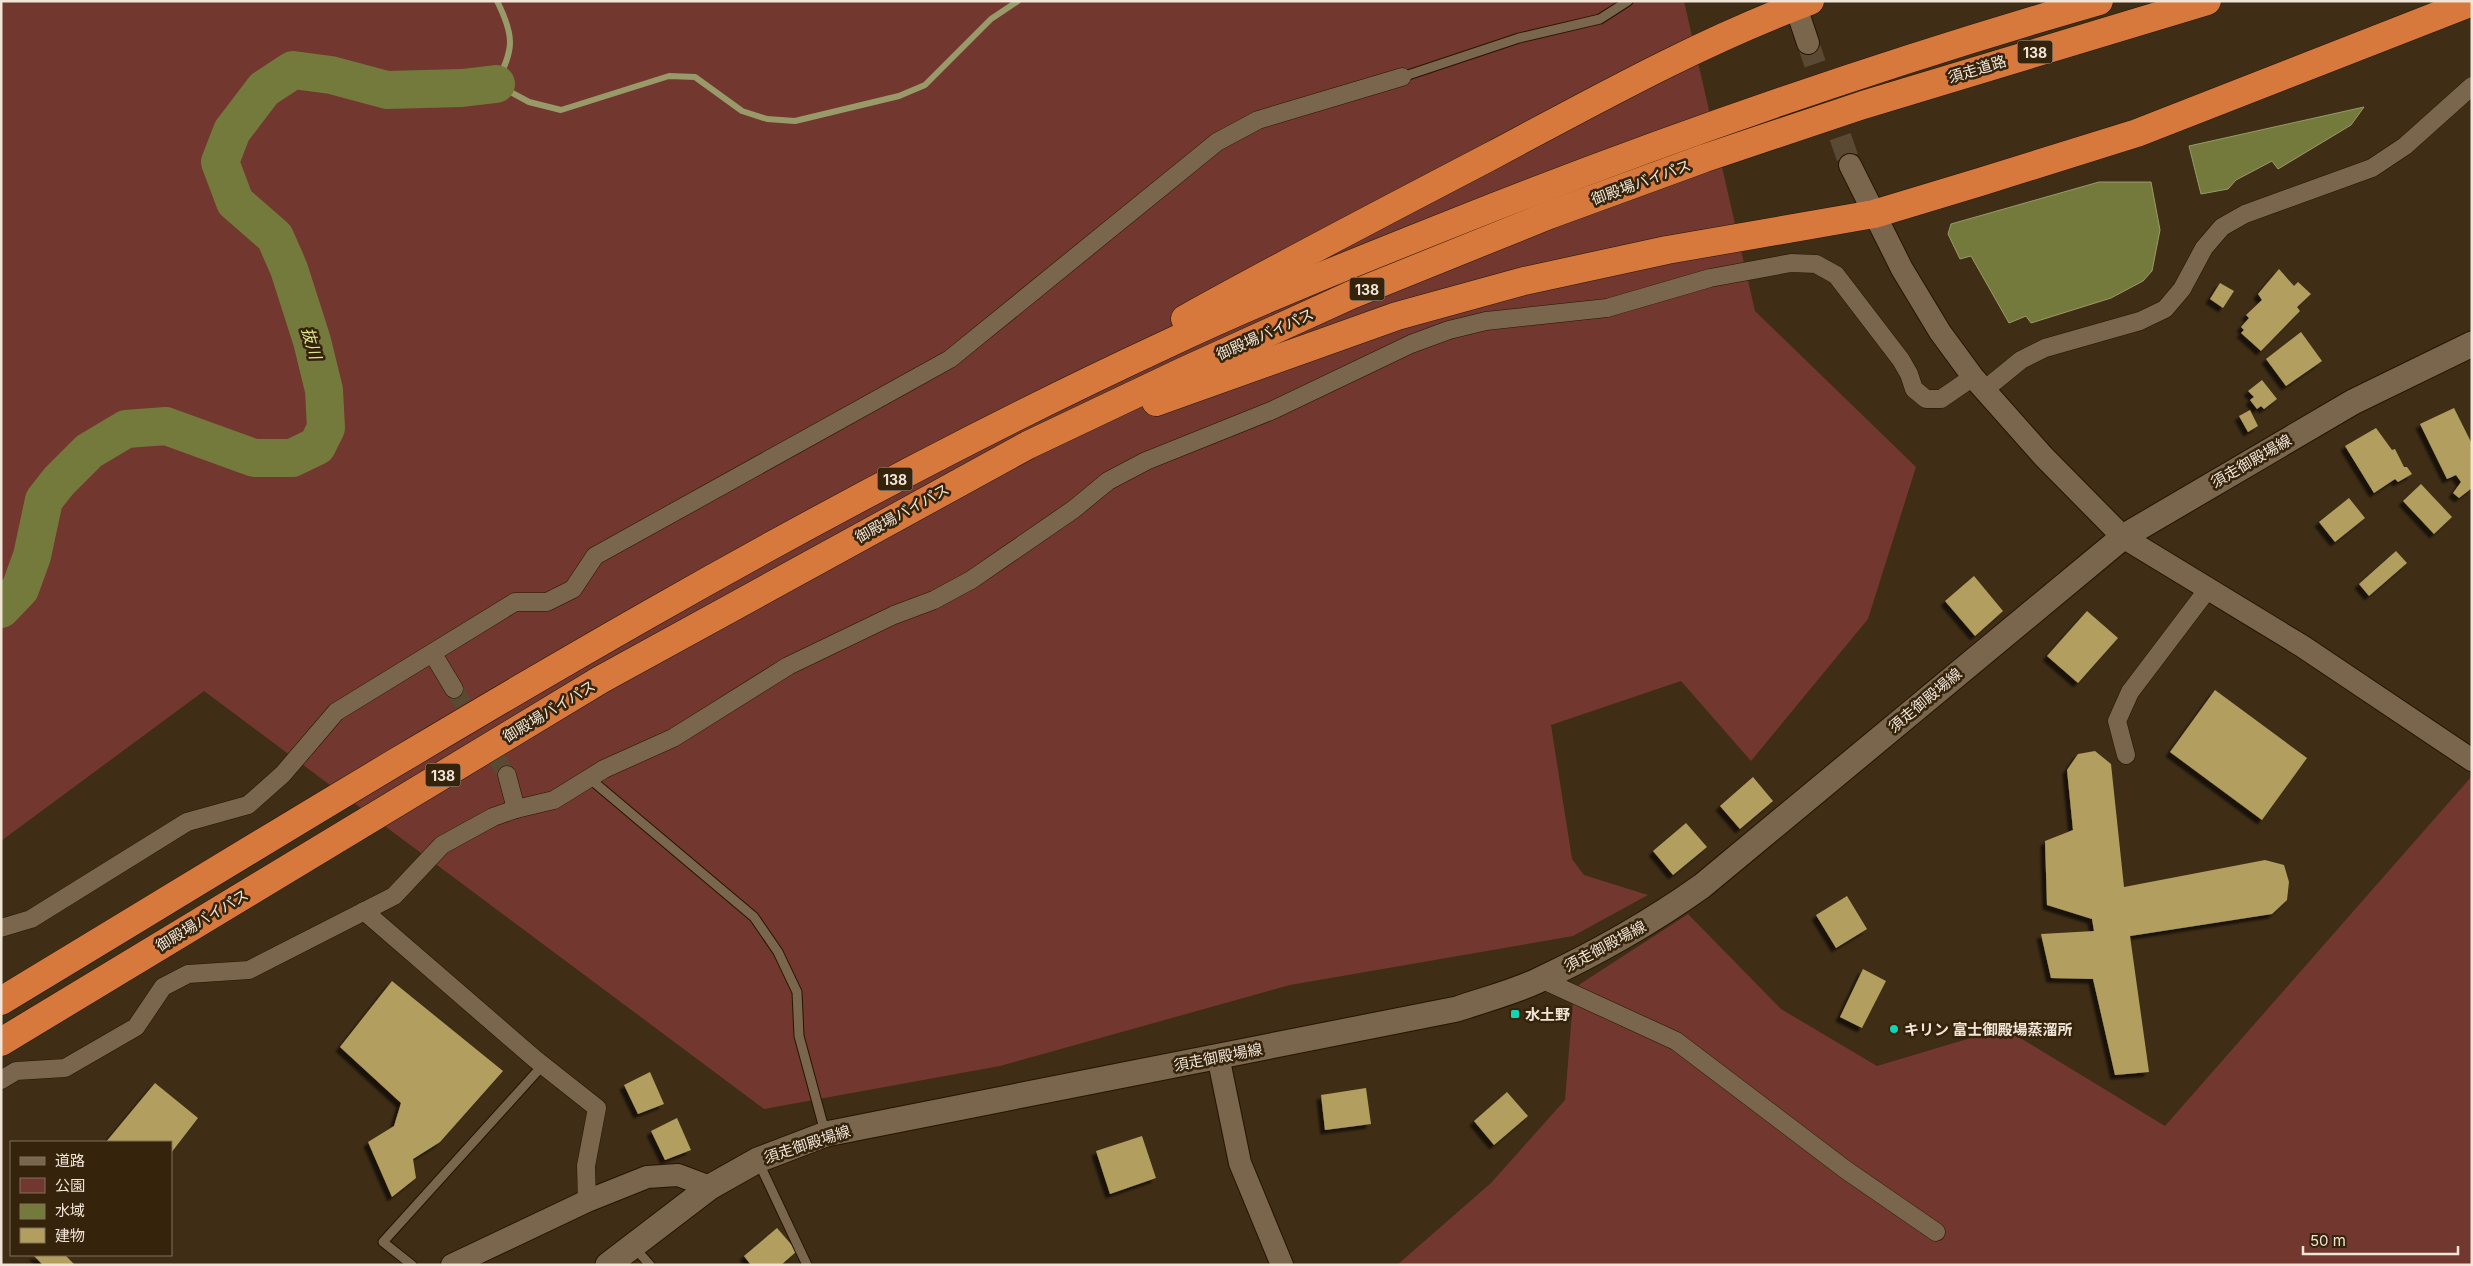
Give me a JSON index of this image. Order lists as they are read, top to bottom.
{
  "streets": {
    "highway": ["138", "須走道路", "御殿場バイパス"],
    "main road": ["須走御殿場線"]
  },
  "crossings": [
    ["須走道路", "御殿場バイパス"]
  ],
  "water": ["抜川"],
  "places": {
    "transit": ["水土野"],
    "other": ["キリン 富士御殿場蒸溜所"]
  },
  "legend": [
    "道路",
    "公園",
    "水域",
    "建物"
  ],
  "scale_bar": "50 m"
}
